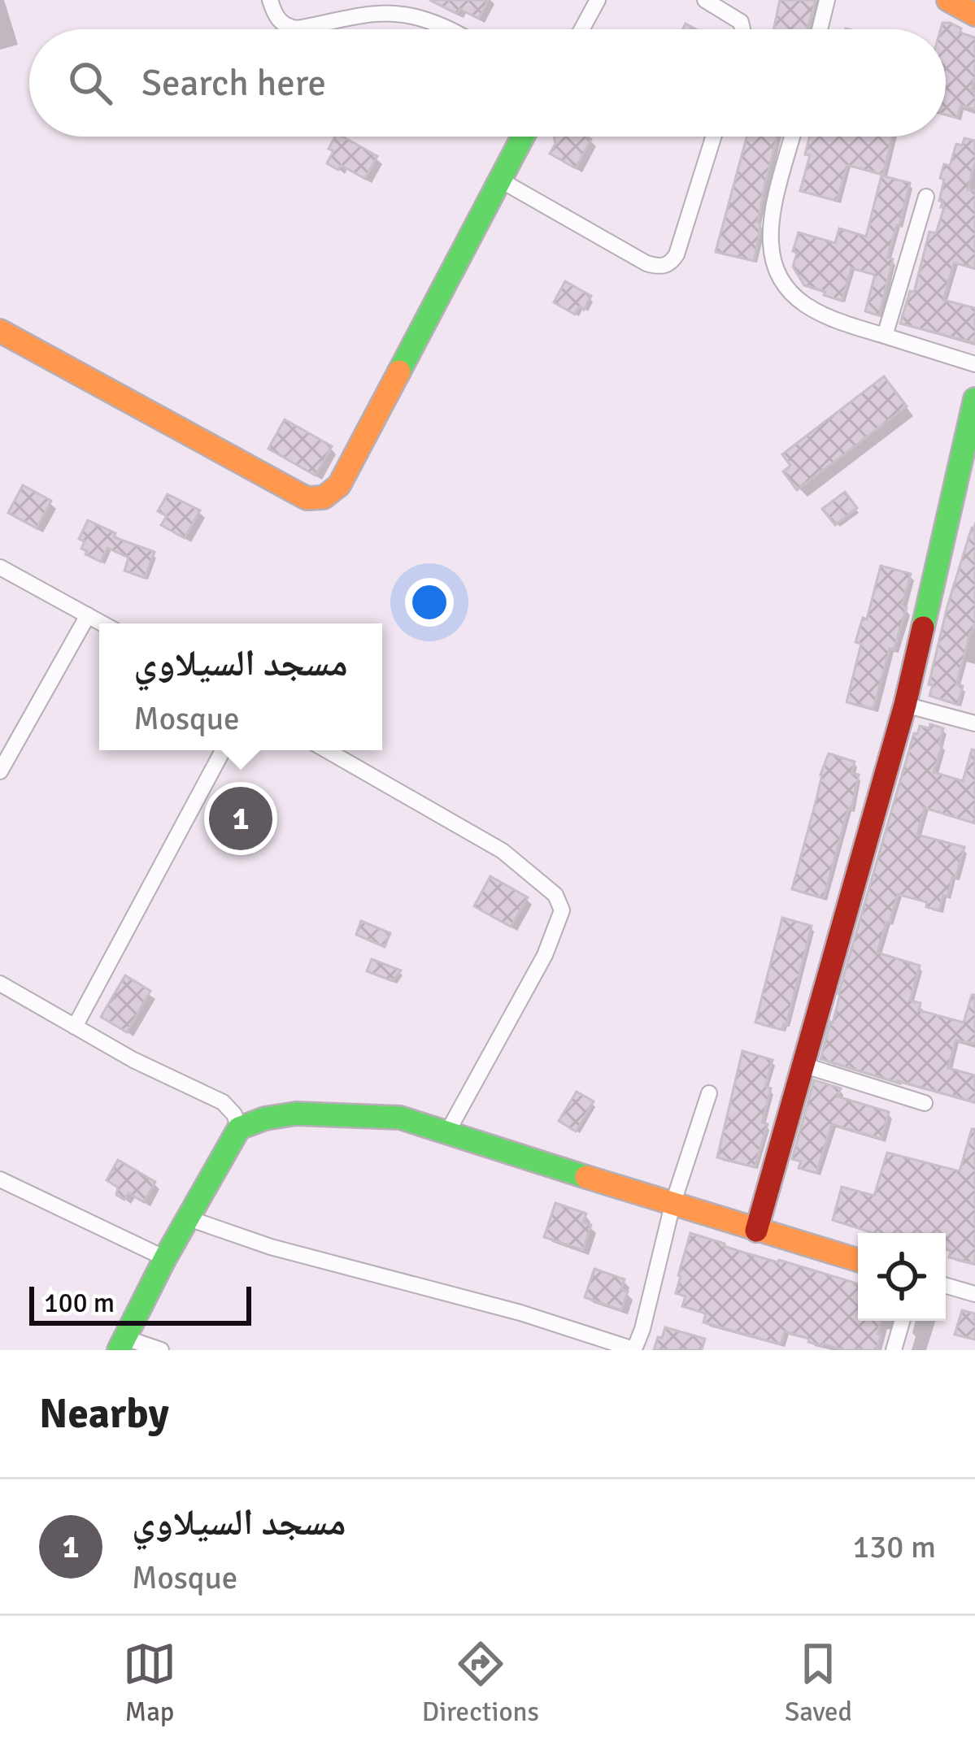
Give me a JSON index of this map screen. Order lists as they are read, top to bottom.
{
  "scale_bar": "100 m",
  "page": {
    "search": "Search here",
    "popup": ["مسجد السيلاوي", "Mosque"],
    "pins": "1",
    "scale": "100 m",
    "heading": "Nearby",
    "list": [
      {
        "mark": "1",
        "name": "مسجد السيلاوي",
        "note": "Mosque",
        "value": "130 m"
      }
    ],
    "nav": ["Map", "Directions", "Saved"]
  }
}
